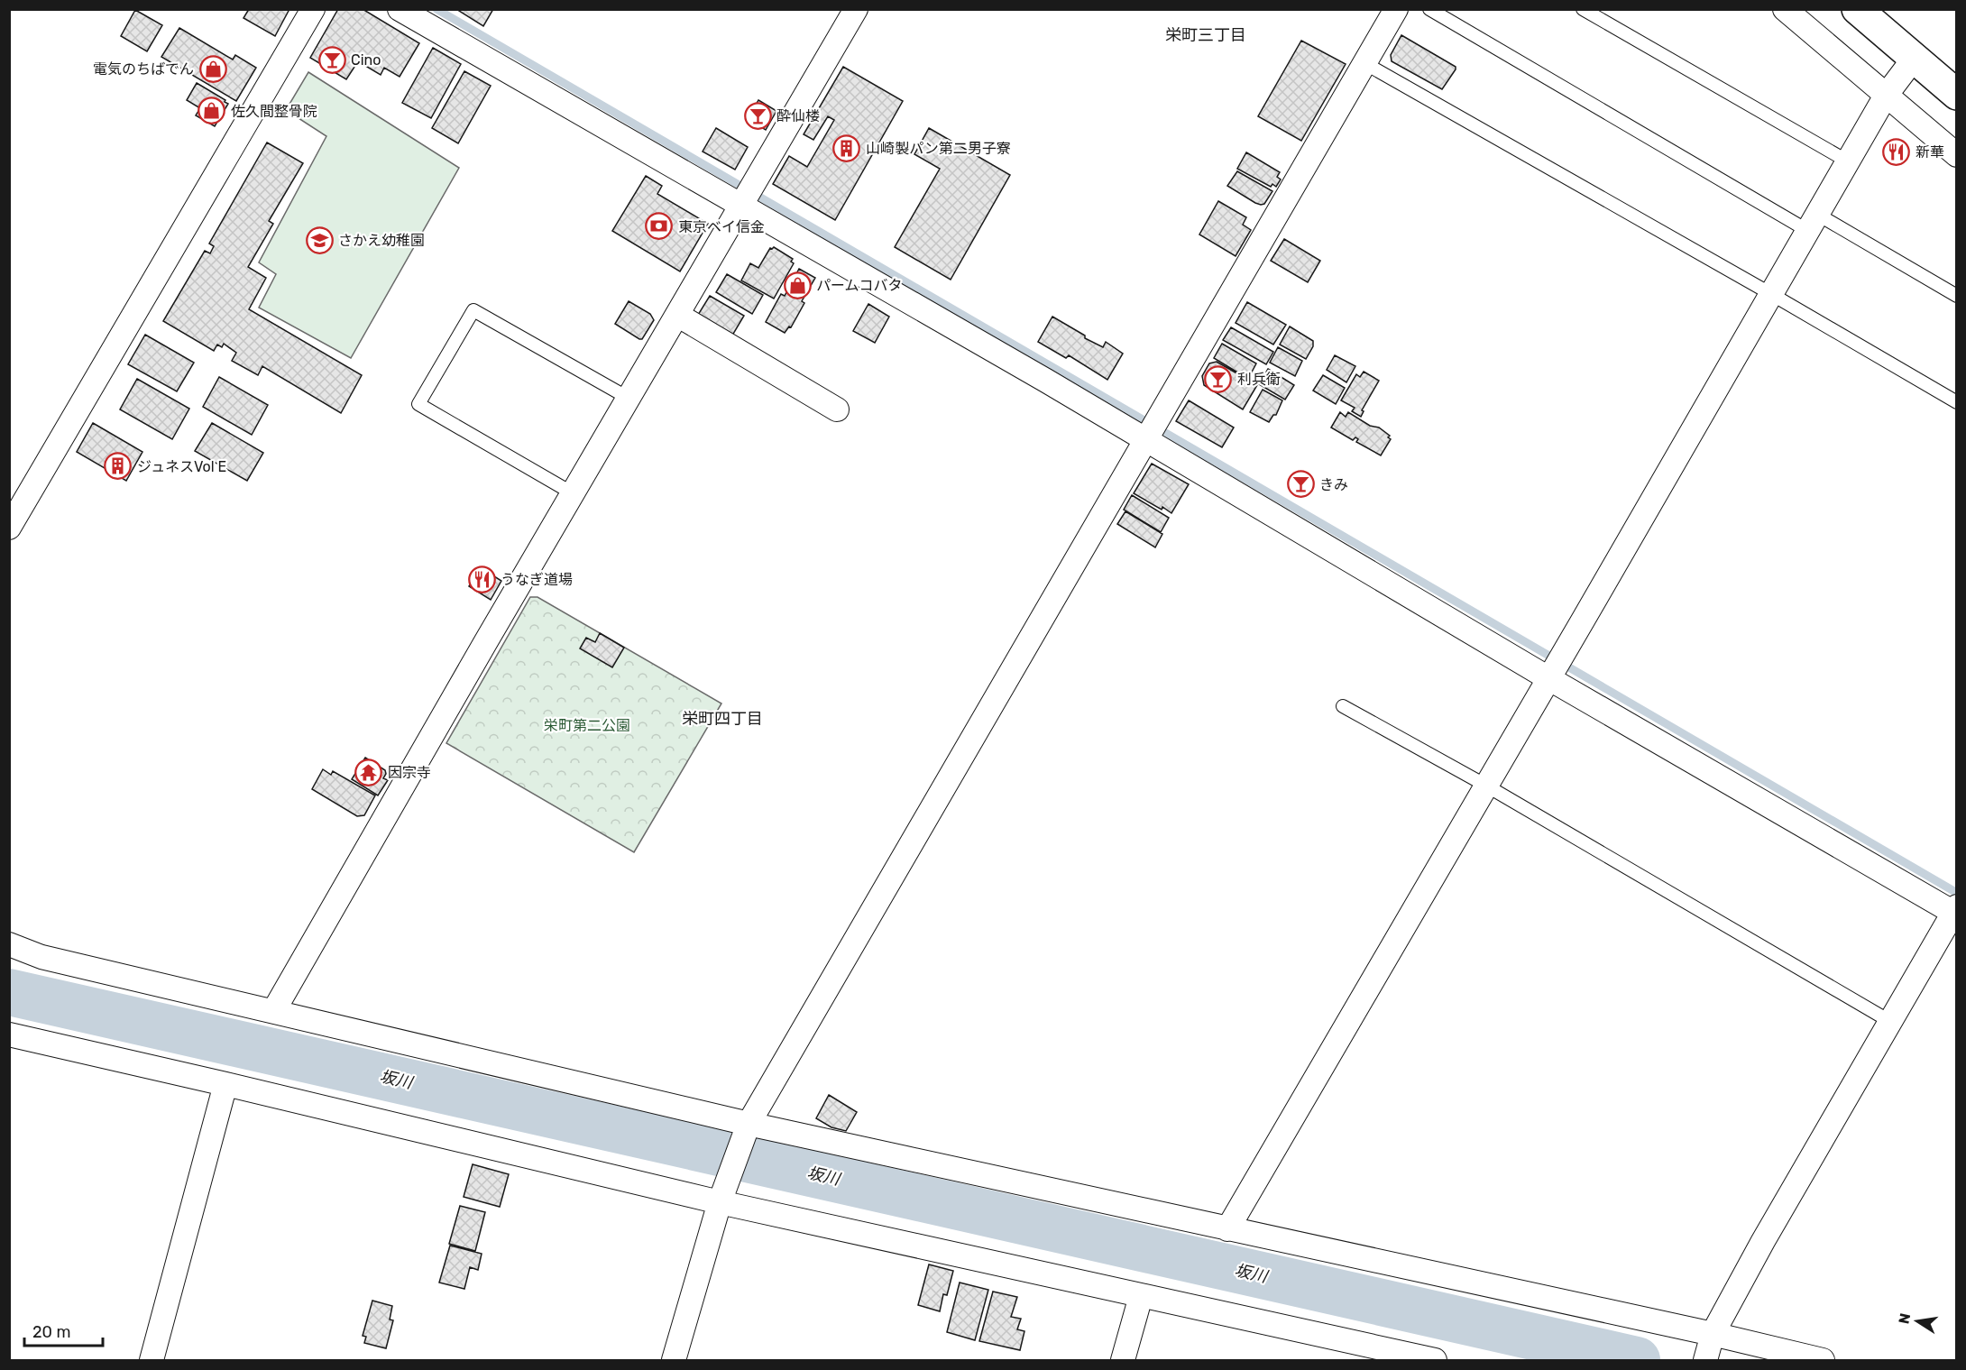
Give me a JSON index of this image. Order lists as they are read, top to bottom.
{
  "districts": ["栄町三丁目", "栄町四丁目"],
  "water": ["坂川"],
  "parks": ["栄町第二公園"],
  "places": {
    "bar": [
      "Cino",
      "酔仙楼",
      "利兵衛",
      "きみ"
    ],
    "shop": ["電気のちばでん", "佐久間整骨院", "パームコバタ"],
    "building": ["山崎製パン第二男子寮", "ジュネスVol E"],
    "restaurant": ["新華", "うなぎ道場"],
    "bank": ["東京ベイ信金"],
    "school or university": ["さかえ幼稚園"],
    "temple": ["因宗寺"]
  },
  "scale_bar": "20 m",
  "north": "left"
}
